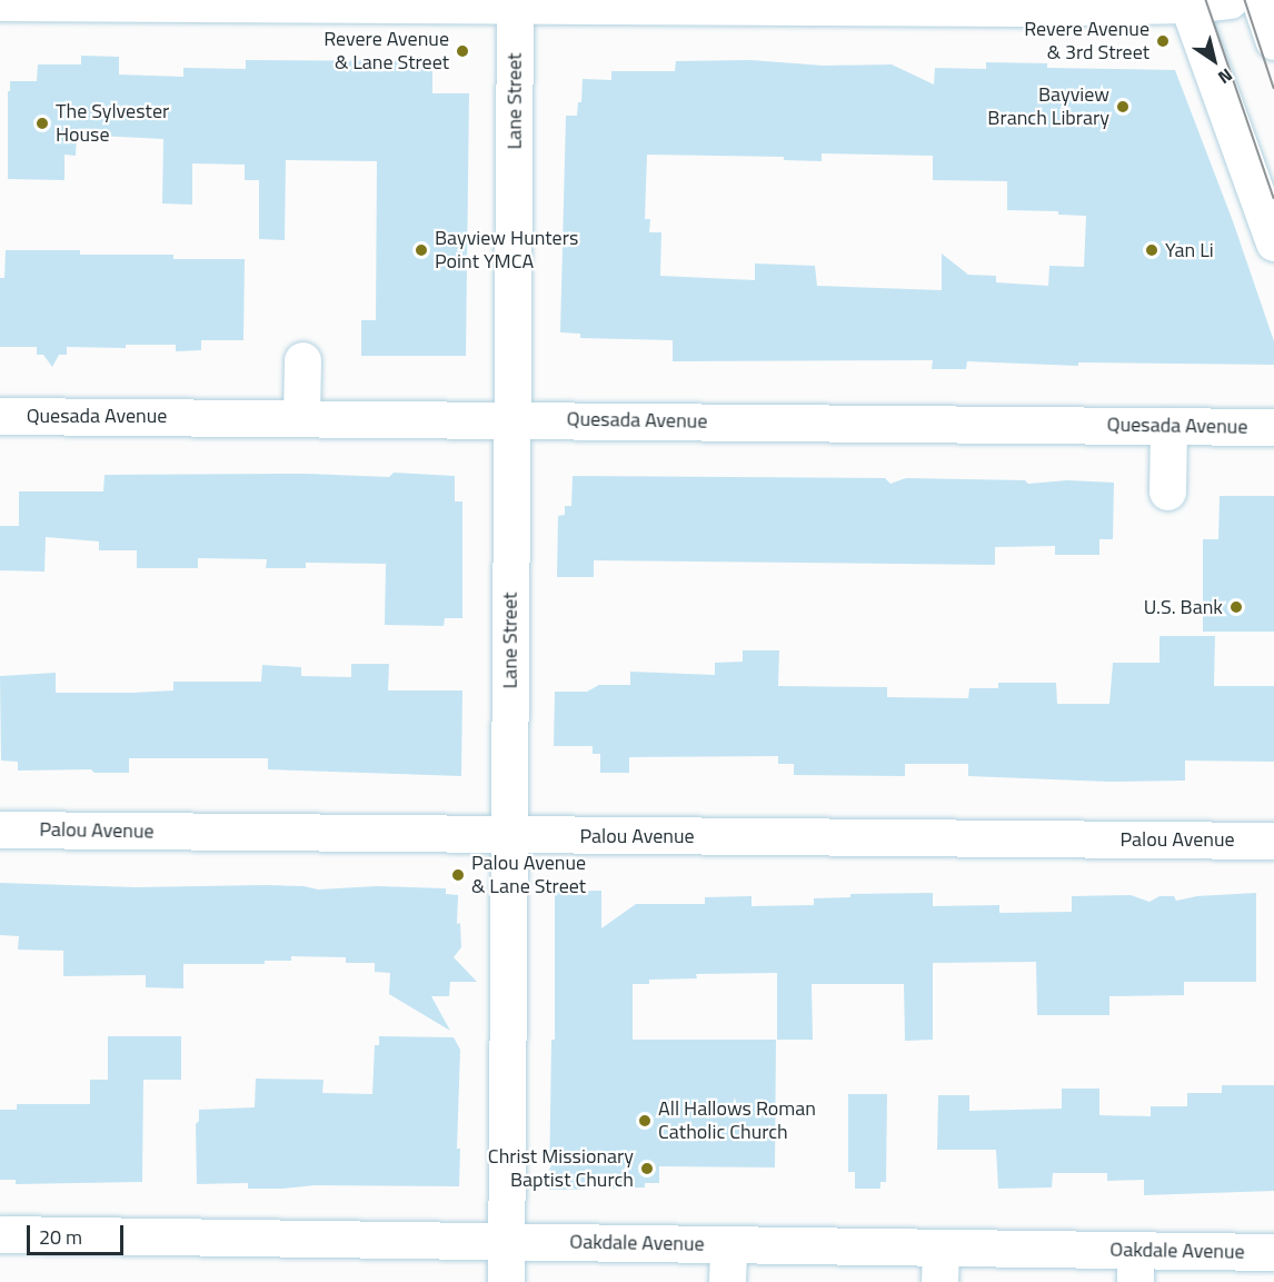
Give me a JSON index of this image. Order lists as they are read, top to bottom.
{
  "streets": {
    "street": [
      "Lane Street",
      "Quesada Avenue",
      "Palou Avenue",
      "Oakdale Avenue"
    ]
  },
  "crossings": [
    ["Lane Street", "Quesada Avenue"],
    ["Lane Street", "Palou Avenue"],
    ["Lane Street", "Oakdale Avenue"]
  ],
  "places": [
    "Revere Avenue & 3rd Street",
    "Revere Avenue & Lane Street",
    "Bayview Branch Library",
    "The Sylvester House",
    "Bayview Hunters Point YMCA",
    "Yan Li",
    "U.S. Bank",
    "Palou Avenue & Lane Street",
    "All Hallows Roman Catholic Church",
    "Christ Missionary Baptist Church"
  ],
  "scale_bar": "20 m",
  "north": "bottom right"
}
